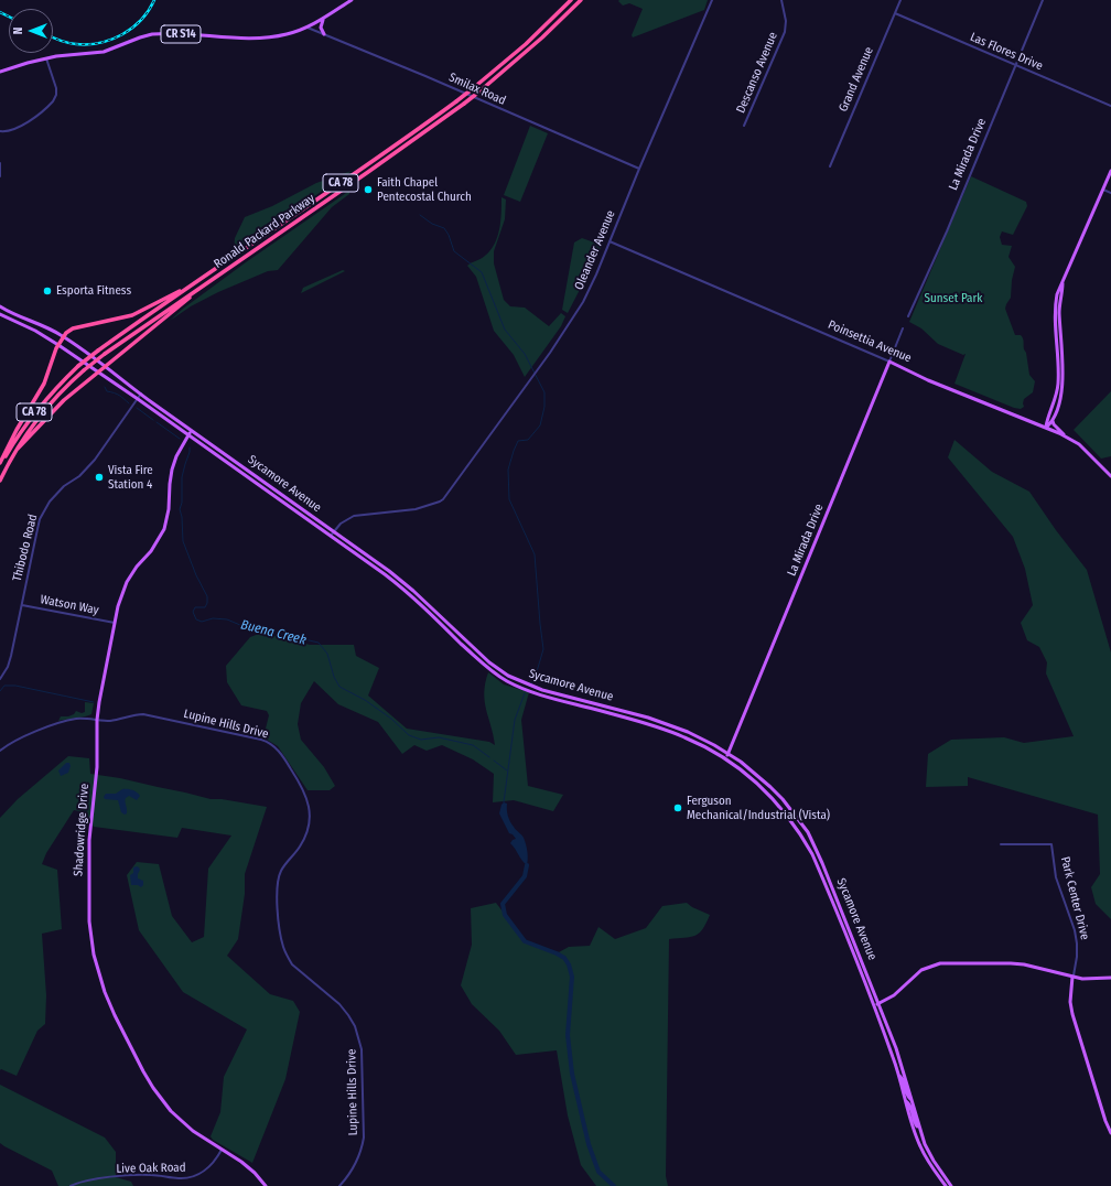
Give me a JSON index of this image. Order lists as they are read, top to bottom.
{
  "streets": {
    "highway": ["CA 78", "Ronald Packard Parkway"],
    "main road": [
      "CR S14",
      "La Mirada Drive",
      "Poinsettia Avenue",
      "Sycamore Avenue",
      "Shadowridge Drive",
      "Park Center Drive"
    ],
    "street": [
      "Las Flores Drive",
      "Descanso Avenue",
      "Grand Avenue",
      "Smilax Road",
      "Oleander Avenue",
      "Thibodo Road",
      "Watson Way",
      "Lupine Hills Drive",
      "Live Oak Road"
    ]
  },
  "crossings": [
    ["CR S14", "Smilax Road"],
    ["Las Flores Drive", "Grand Avenue"],
    ["Las Flores Drive", "La Mirada Drive"],
    ["Smilax Road", "Oleander Avenue"],
    ["La Mirada Drive", "Poinsettia Avenue"],
    ["La Mirada Drive", "Sycamore Avenue"],
    ["Oleander Avenue", "Poinsettia Avenue"],
    ["Oleander Avenue", "Sycamore Avenue"],
    ["Sycamore Avenue", "Thibodo Road"],
    ["Sycamore Avenue", "Shadowridge Drive"],
    ["Thibodo Road", "Watson Way"],
    ["Watson Way", "Shadowridge Drive"],
    ["Lupine Hills Drive", "Shadowridge Drive"],
    ["Shadowridge Drive", "Live Oak Road"]
  ],
  "water": ["Buena Creek"],
  "parks": ["Sunset Park"],
  "places": [
    "Faith Chapel Pentecostal Church",
    "Esporta Fitness",
    "Vista Fire Station 4",
    "Ferguson Mechanical/Industrial (Vista)"
  ],
  "north": "left"
}
